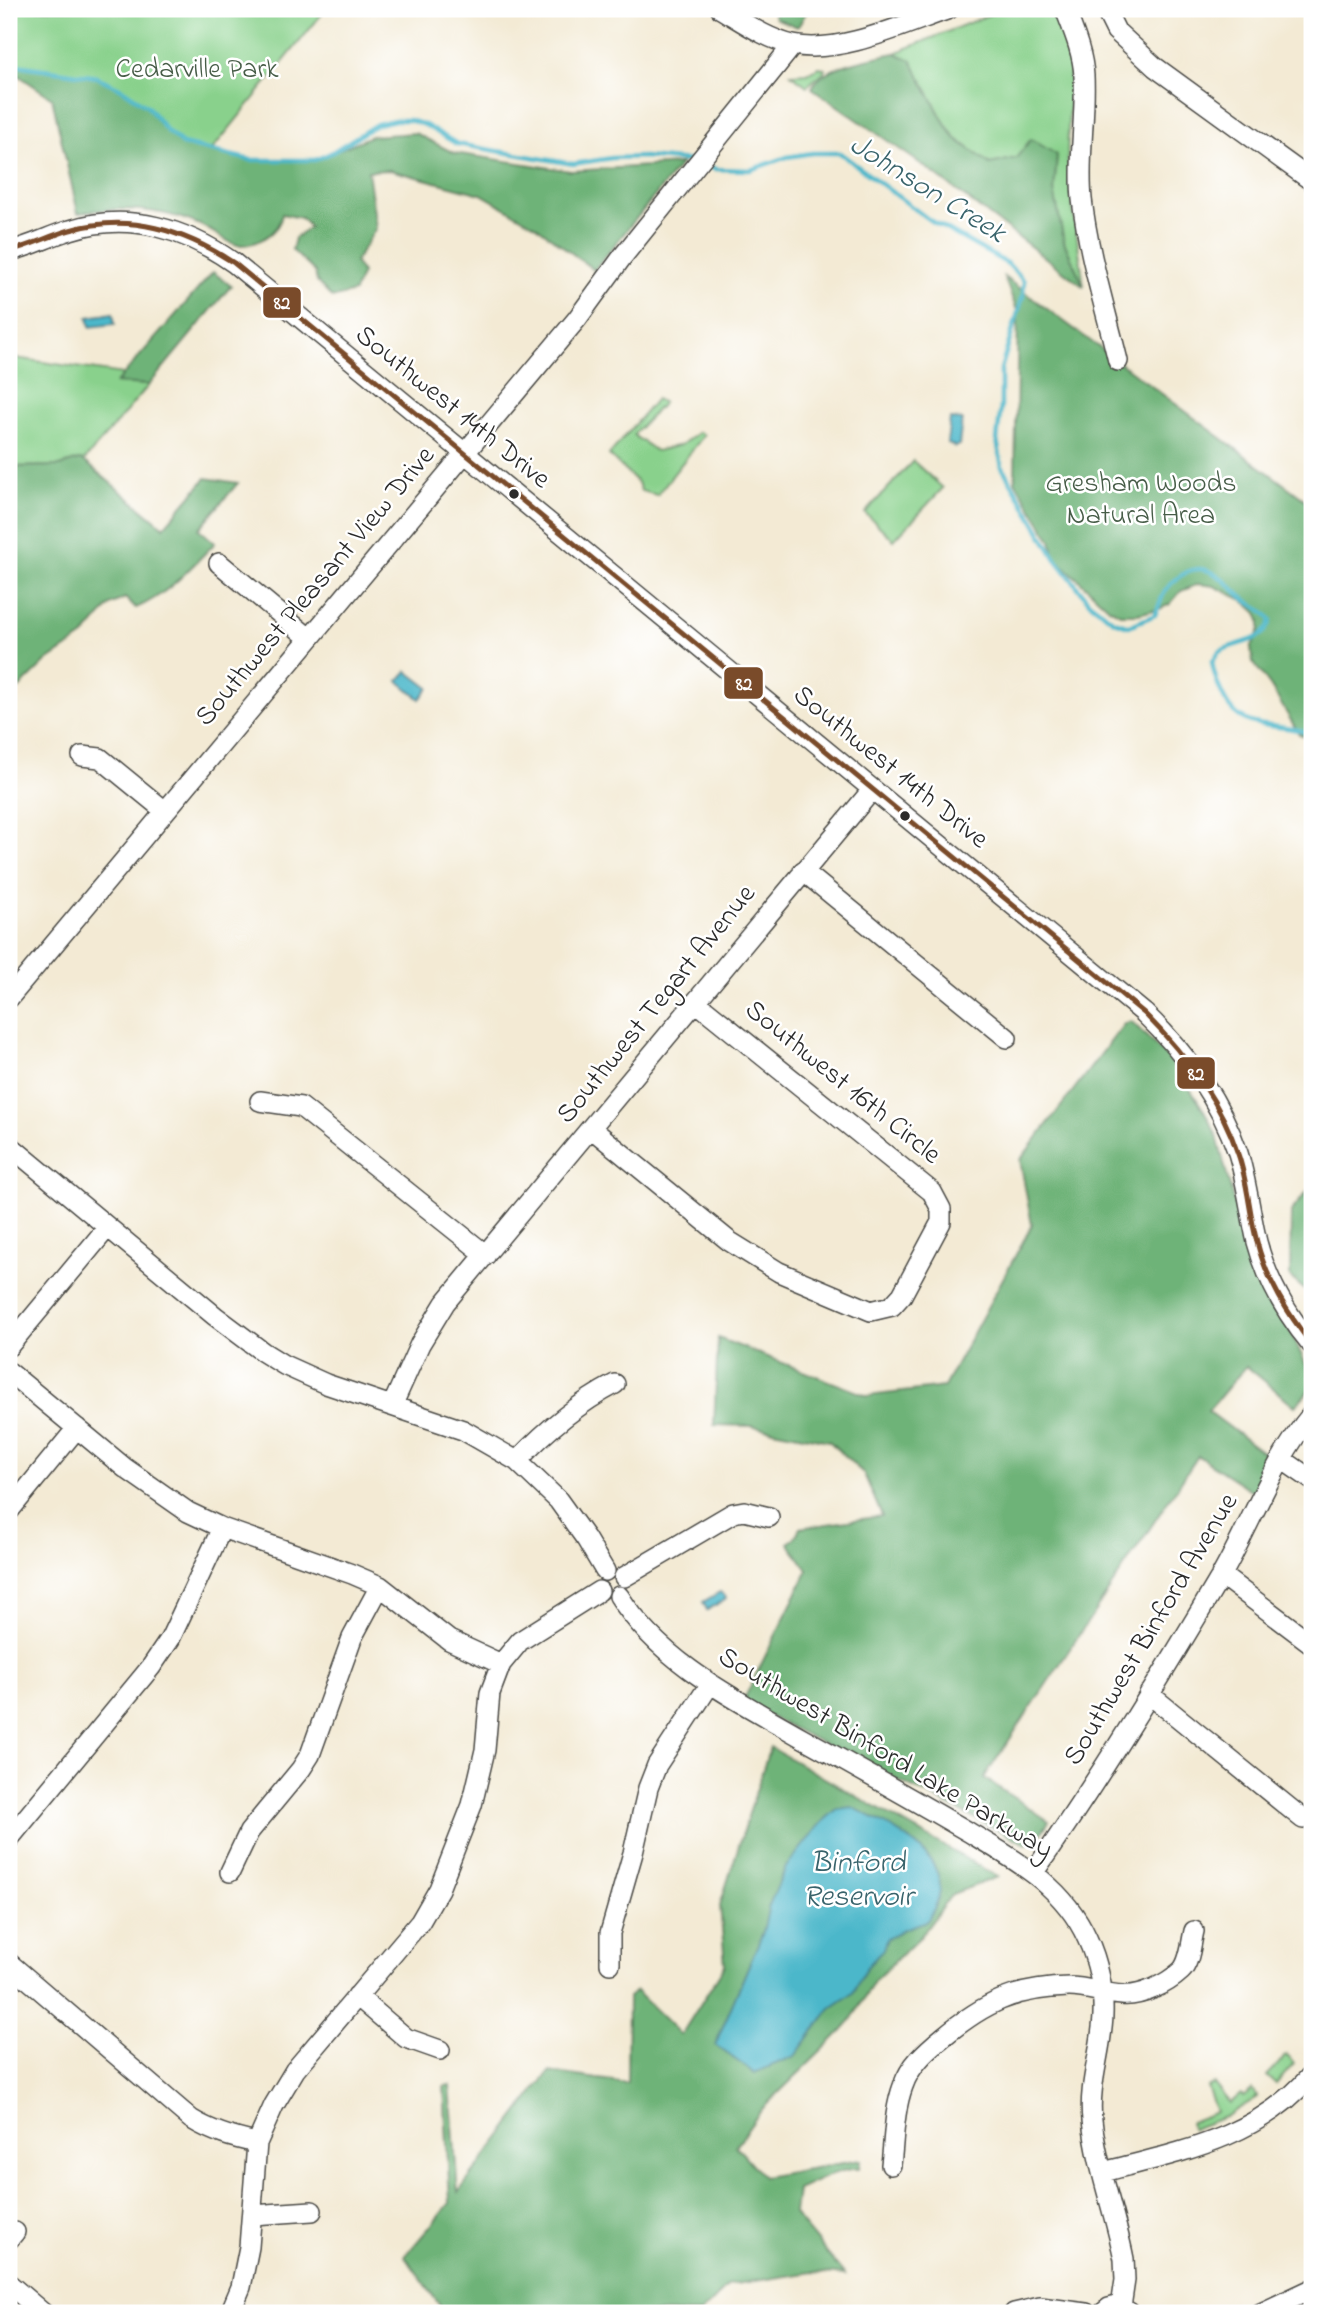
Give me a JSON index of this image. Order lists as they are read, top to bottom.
{
  "streets": {
    "street": [
      "Southwest 14th Drive",
      "Southwest Pleasant View Drive",
      "Southwest Tegart Avenue",
      "Southwest 16th Circle",
      "Southwest Binford Avenue",
      "Southwest Binford Lake Parkway"
    ]
  },
  "crossings": [
    ["Southwest 14th Drive", "Southwest Pleasant View Drive"],
    ["Southwest 14th Drive", "Southwest Tegart Avenue"],
    ["Southwest Tegart Avenue", "Southwest 16th Circle"],
    ["Southwest Tegart Avenue", "Southwest Binford Lake Parkway"],
    ["Southwest Binford Avenue", "Southwest Binford Lake Parkway"]
  ],
  "water": ["Johnson Creek", "Binford Reservoir"],
  "parks": ["Cedarville Park", "Gresham Woods Natural Area"],
  "lines": ["transit line 82"]
}
